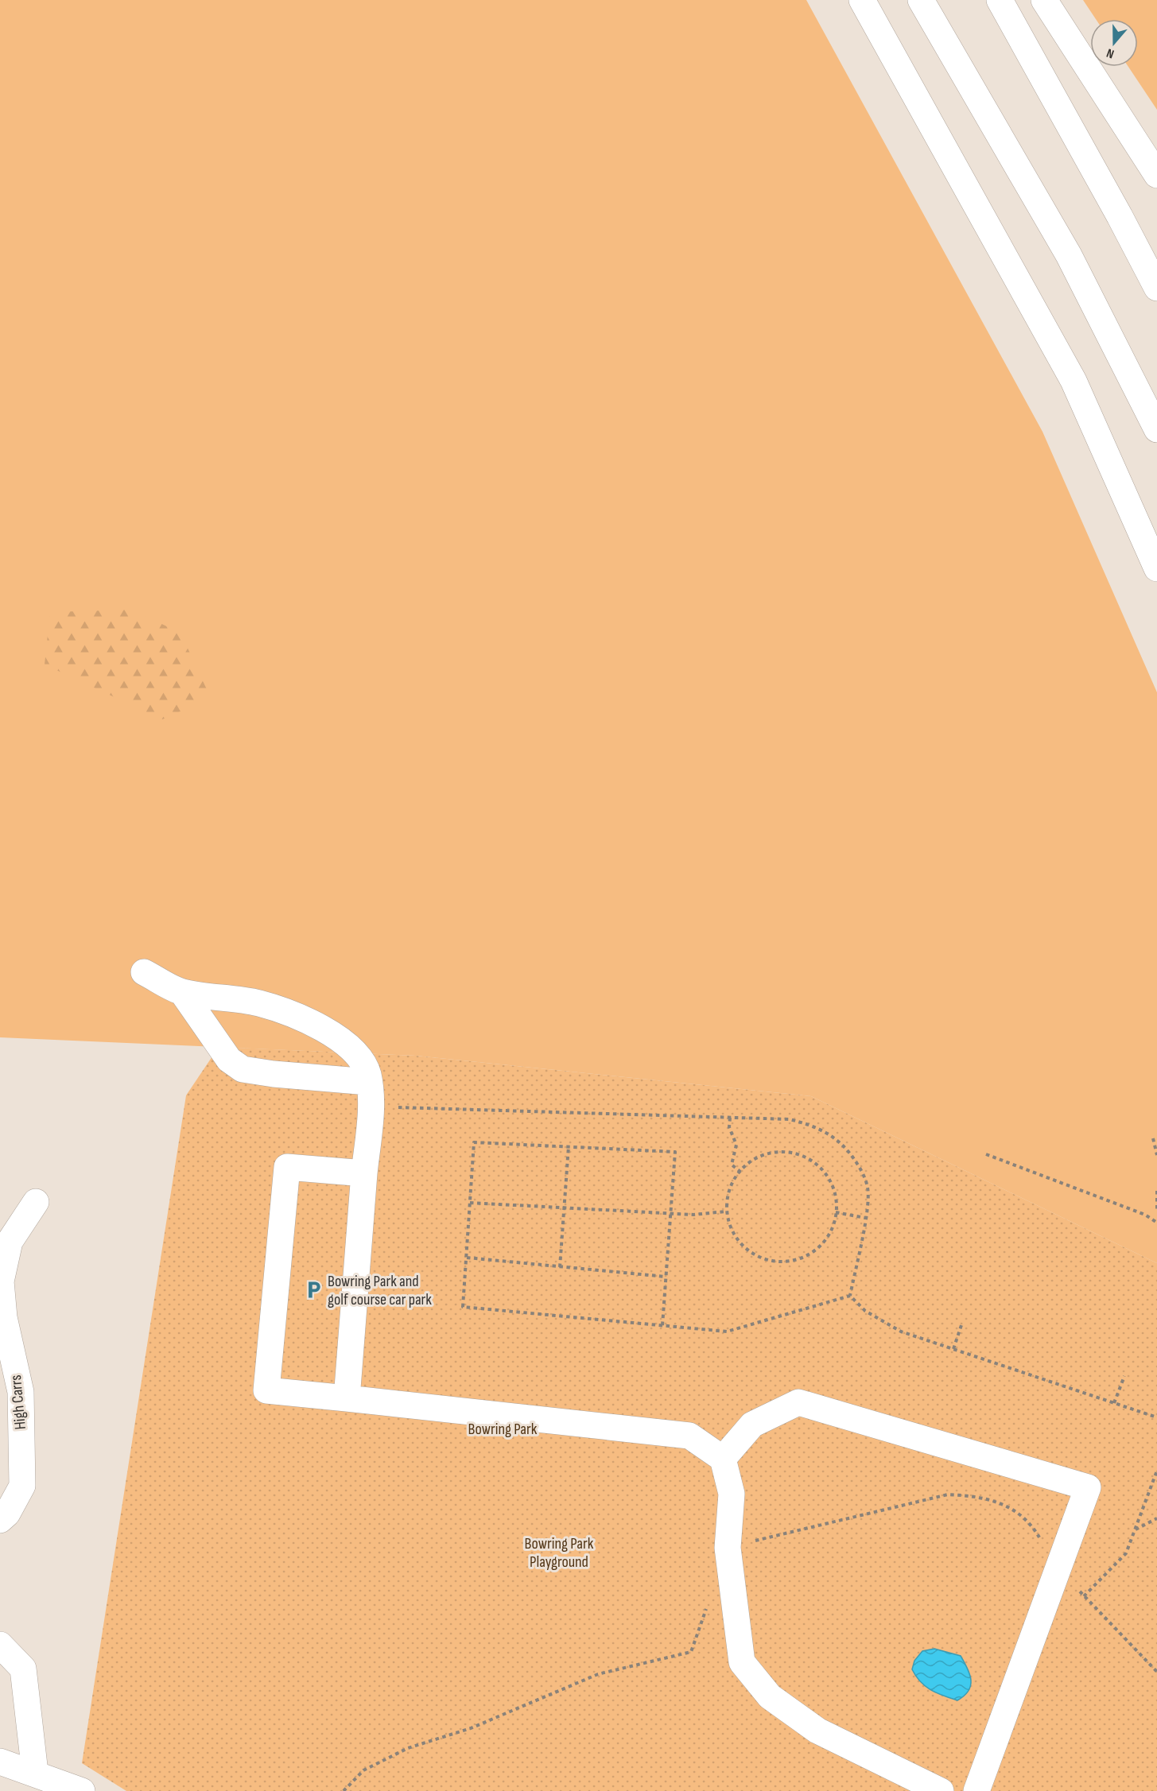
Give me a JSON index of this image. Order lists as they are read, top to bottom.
{
  "streets": {
    "main road": ["High Carrs"]
  },
  "parks": ["Bowring Park", "Bowring Park Playground"],
  "places": {
    "parking": ["Bowring Park and golf course car park"]
  },
  "north": "bottom"
}
